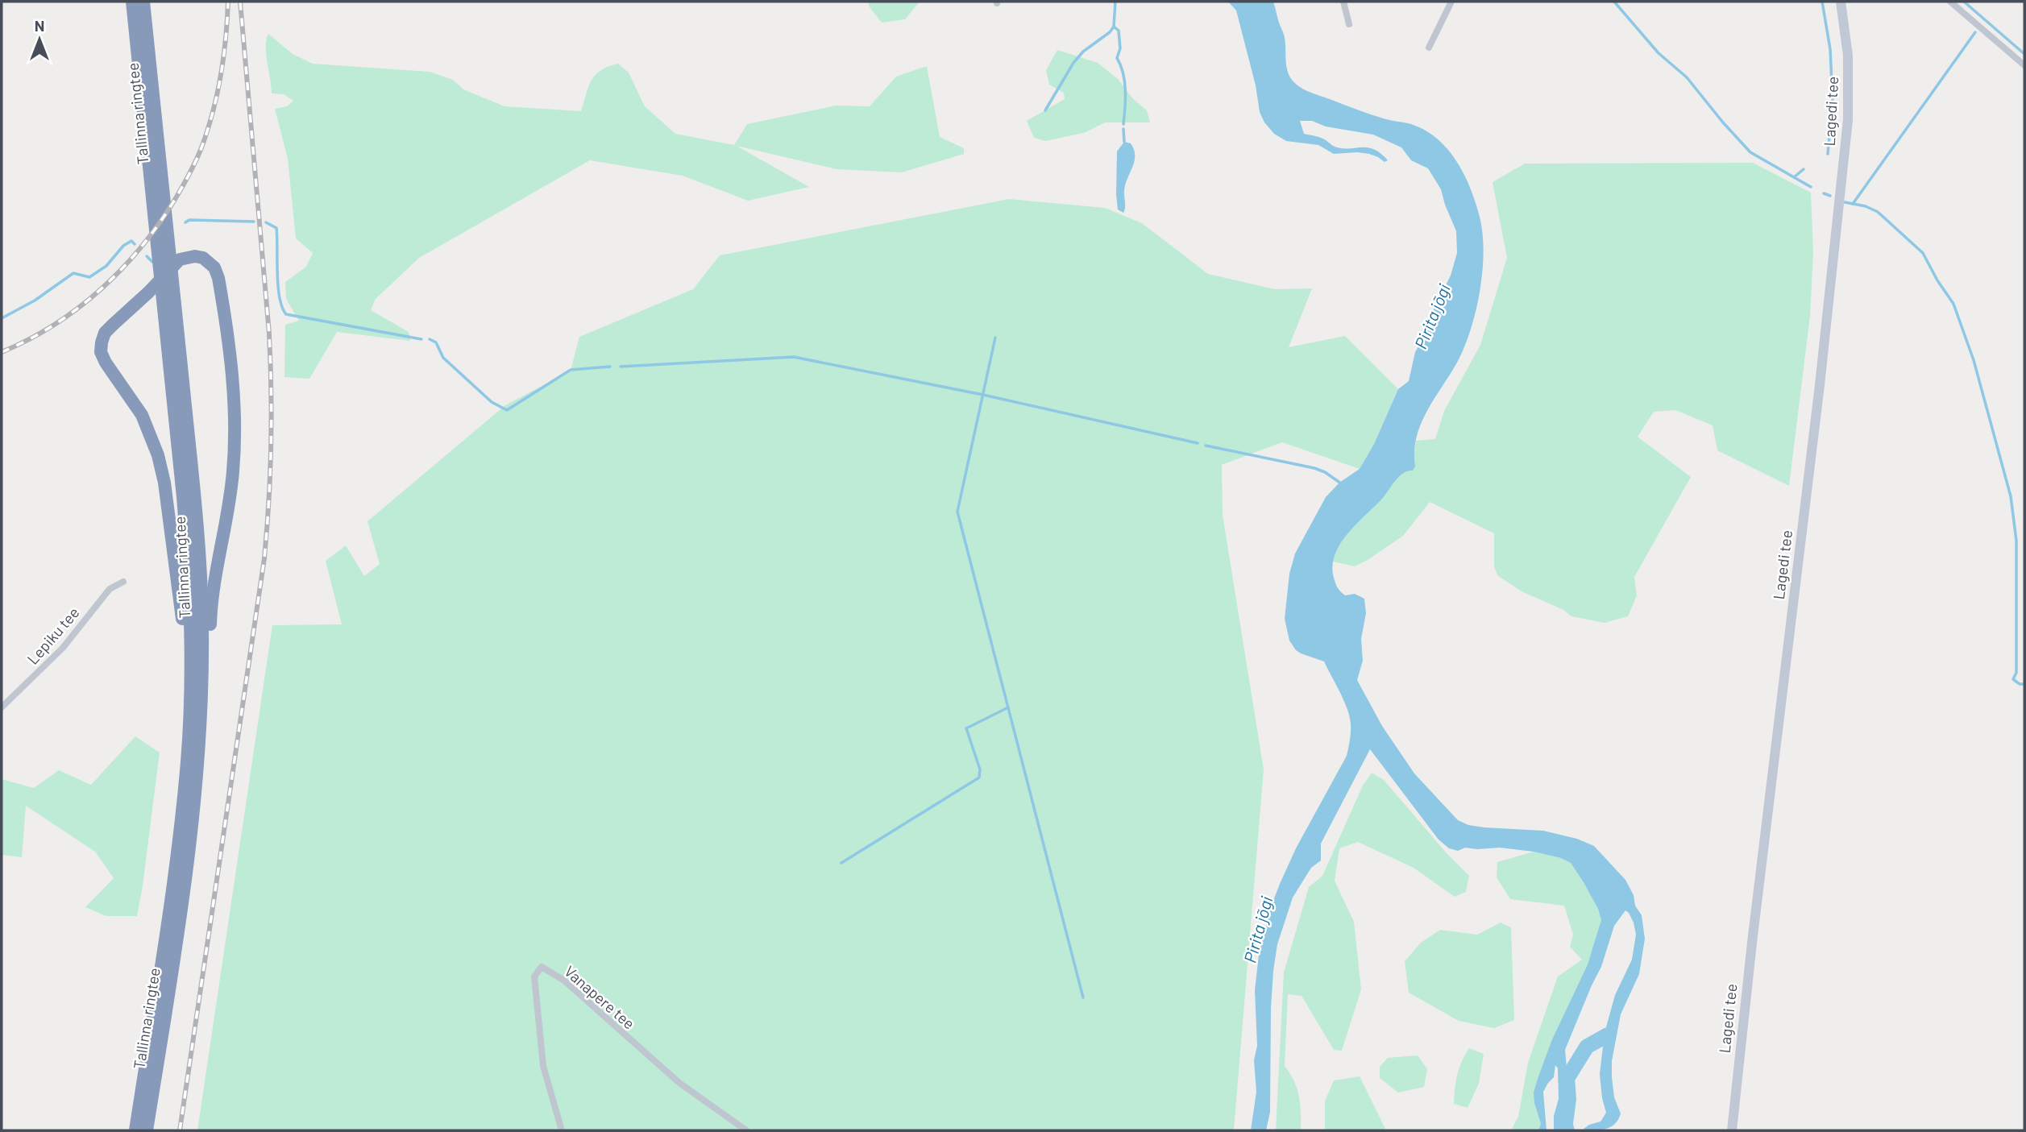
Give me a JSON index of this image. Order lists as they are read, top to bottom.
{
  "streets": {
    "highway": ["Tallinna ringtee"],
    "street": ["Lagedi tee", "Lepiku tee", "Vanapere tee"]
  },
  "water": ["Pirita jõgi"],
  "north": "top"
}
